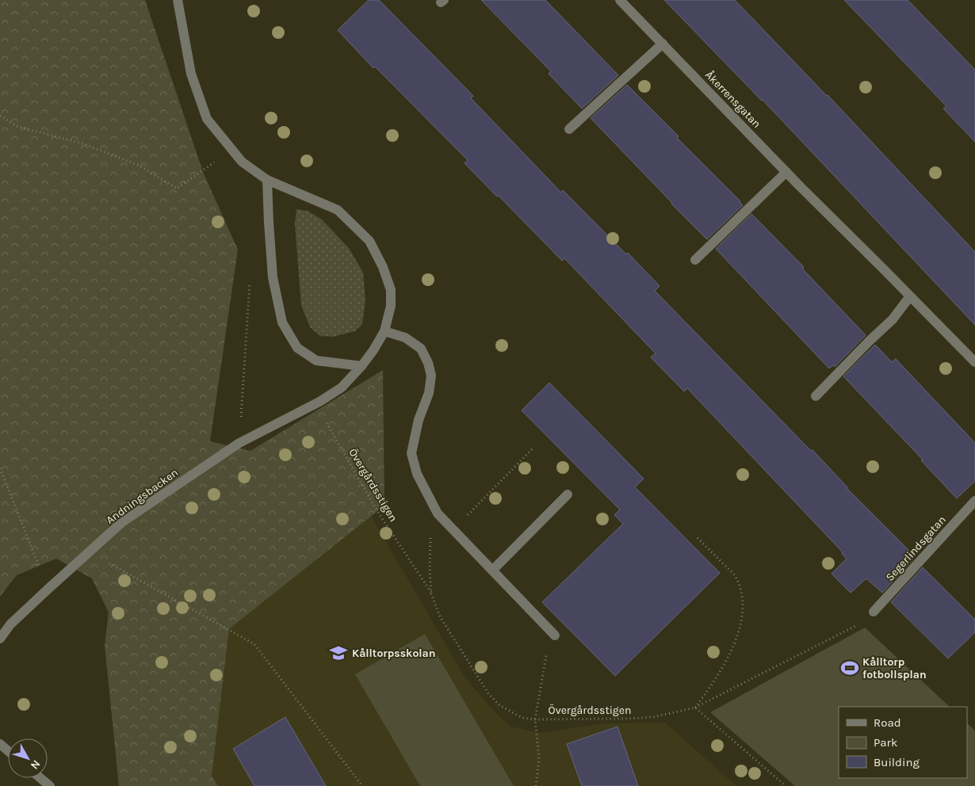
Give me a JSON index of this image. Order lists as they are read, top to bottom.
{
  "streets": {
    "street": ["Åkerrensgatan", "Andningsbacken", "Segerlindsgatan"],
    "path": ["Övergårdsstigen"]
  },
  "crossings": [
    ["Övergårdsstigen", "Andningsbacken"],
    ["Övergårdsstigen", "Segerlindsgatan"]
  ],
  "places": {
    "school or university": ["Kålltorpsskolan"],
    "sports": ["Kålltorp fotbollsplan"]
  },
  "legend": ["Road", "Park", "Building"],
  "north": "bottom right"
}
